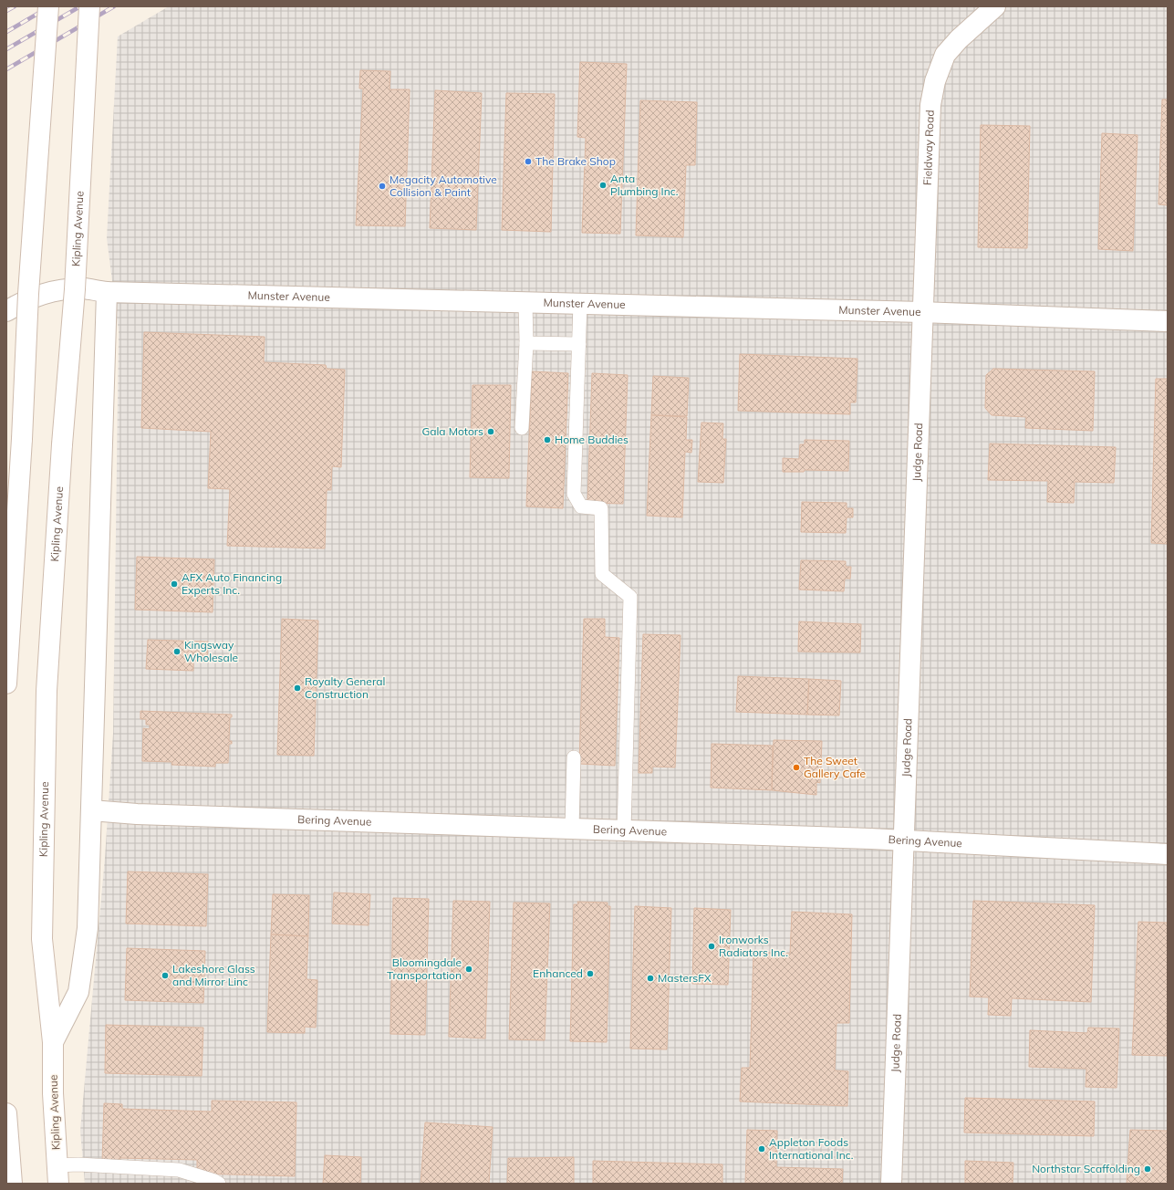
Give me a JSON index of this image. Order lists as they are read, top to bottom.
{
  "streets": {
    "street": [
      "Fieldway Road",
      "Kipling Avenue",
      "Munster Avenue",
      "Judge Road",
      "Bering Avenue"
    ]
  },
  "crossings": [
    ["Fieldway Road", "Munster Avenue"],
    ["Fieldway Road", "Judge Road"],
    ["Kipling Avenue", "Munster Avenue"],
    ["Kipling Avenue", "Bering Avenue"],
    ["Munster Avenue", "Judge Road"],
    ["Judge Road", "Bering Avenue"]
  ],
  "places": [
    "The Brake Shop",
    "Anta Plumbing Inc.",
    "Megacity Automotive Collision & Paint",
    "Gala Motors",
    "Home Buddies",
    "AFX Auto Financing Experts Inc.",
    "Kingsway Wholesale",
    "Royalty General Construction",
    "The Sweet Gallery Cafe",
    "Ironworks Radiators Inc.",
    "Bloomingdale Transportation",
    "Enhanced",
    "Lakeshore Glass and Mirror Linc",
    "MastersFX",
    "Appleton Foods International Inc.",
    "Northstar Scaffolding"
  ]
}
